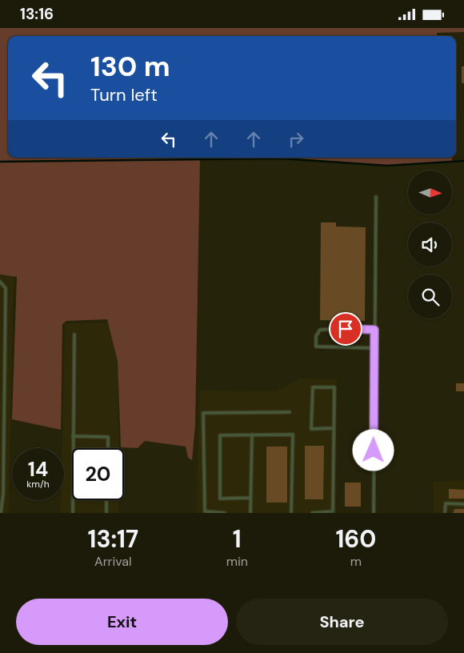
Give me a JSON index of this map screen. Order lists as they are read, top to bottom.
{
  "north": "right",
  "page": {
    "status": "13:16",
    "turn": ["130 m", "Turn left"],
    "speed": "14 km/h",
    "limit": "20",
    "eta": [
      "13:17",
      "Arrival",
      "1",
      "min",
      "160",
      "m"
    ],
    "buttons": ["Exit", "Share"]
  }
}
